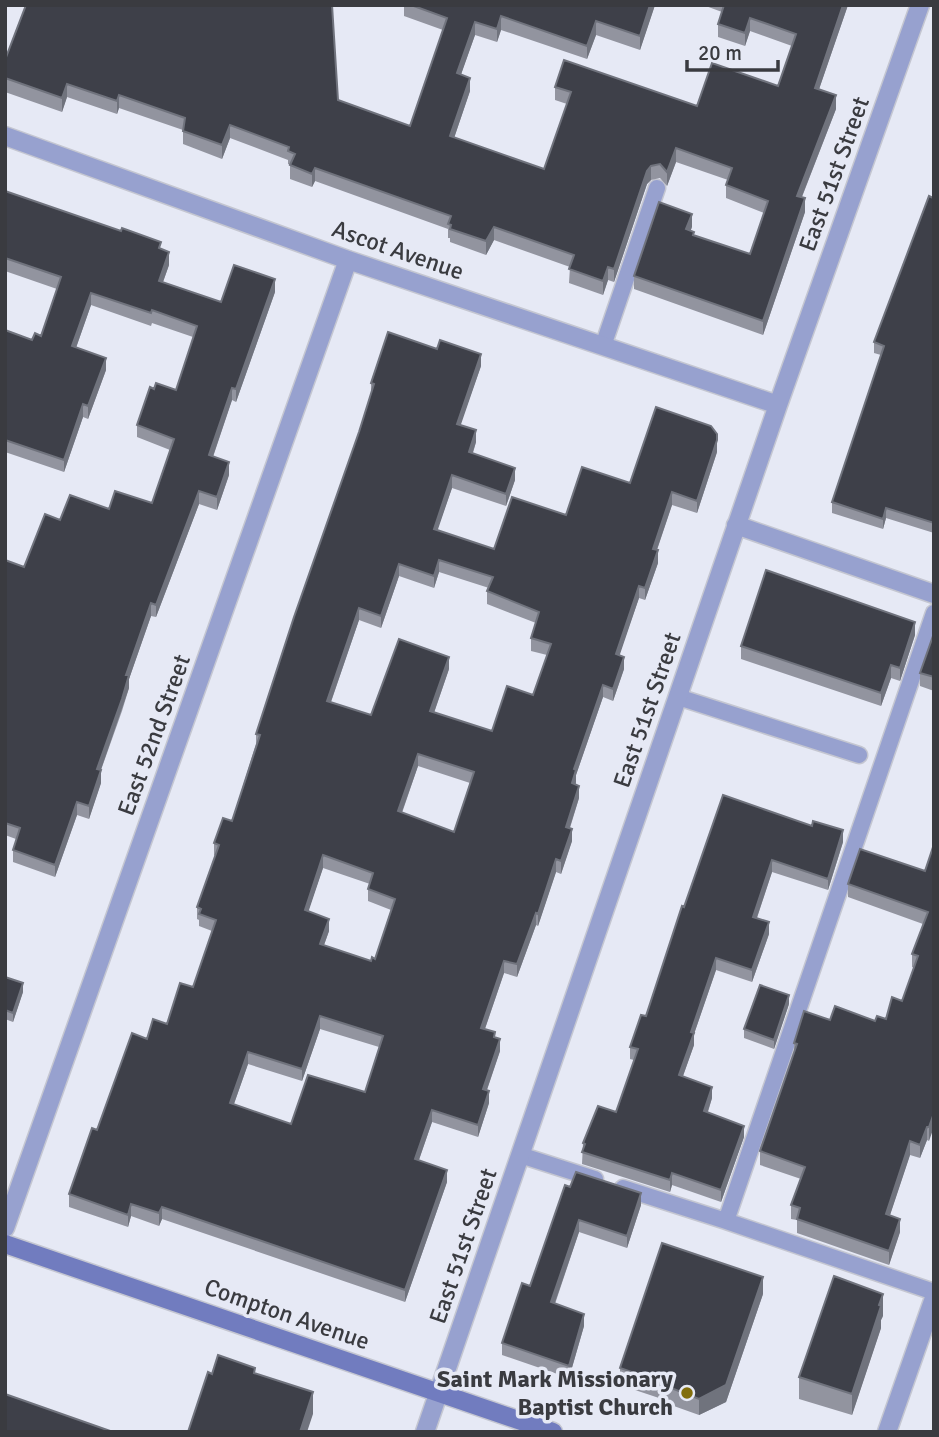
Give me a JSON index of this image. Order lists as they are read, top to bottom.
{
  "streets": {
    "main road": ["Compton Avenue"],
    "street": ["East 51st Street", "Ascot Avenue", "East 52nd Street"]
  },
  "crossings": [
    ["East 51st Street", "Ascot Avenue"],
    ["East 51st Street", "Compton Avenue"],
    ["Ascot Avenue", "East 52nd Street"]
  ],
  "places": ["Saint Mark Missionary Baptist Church"],
  "scale_bar": "20 m"
}
